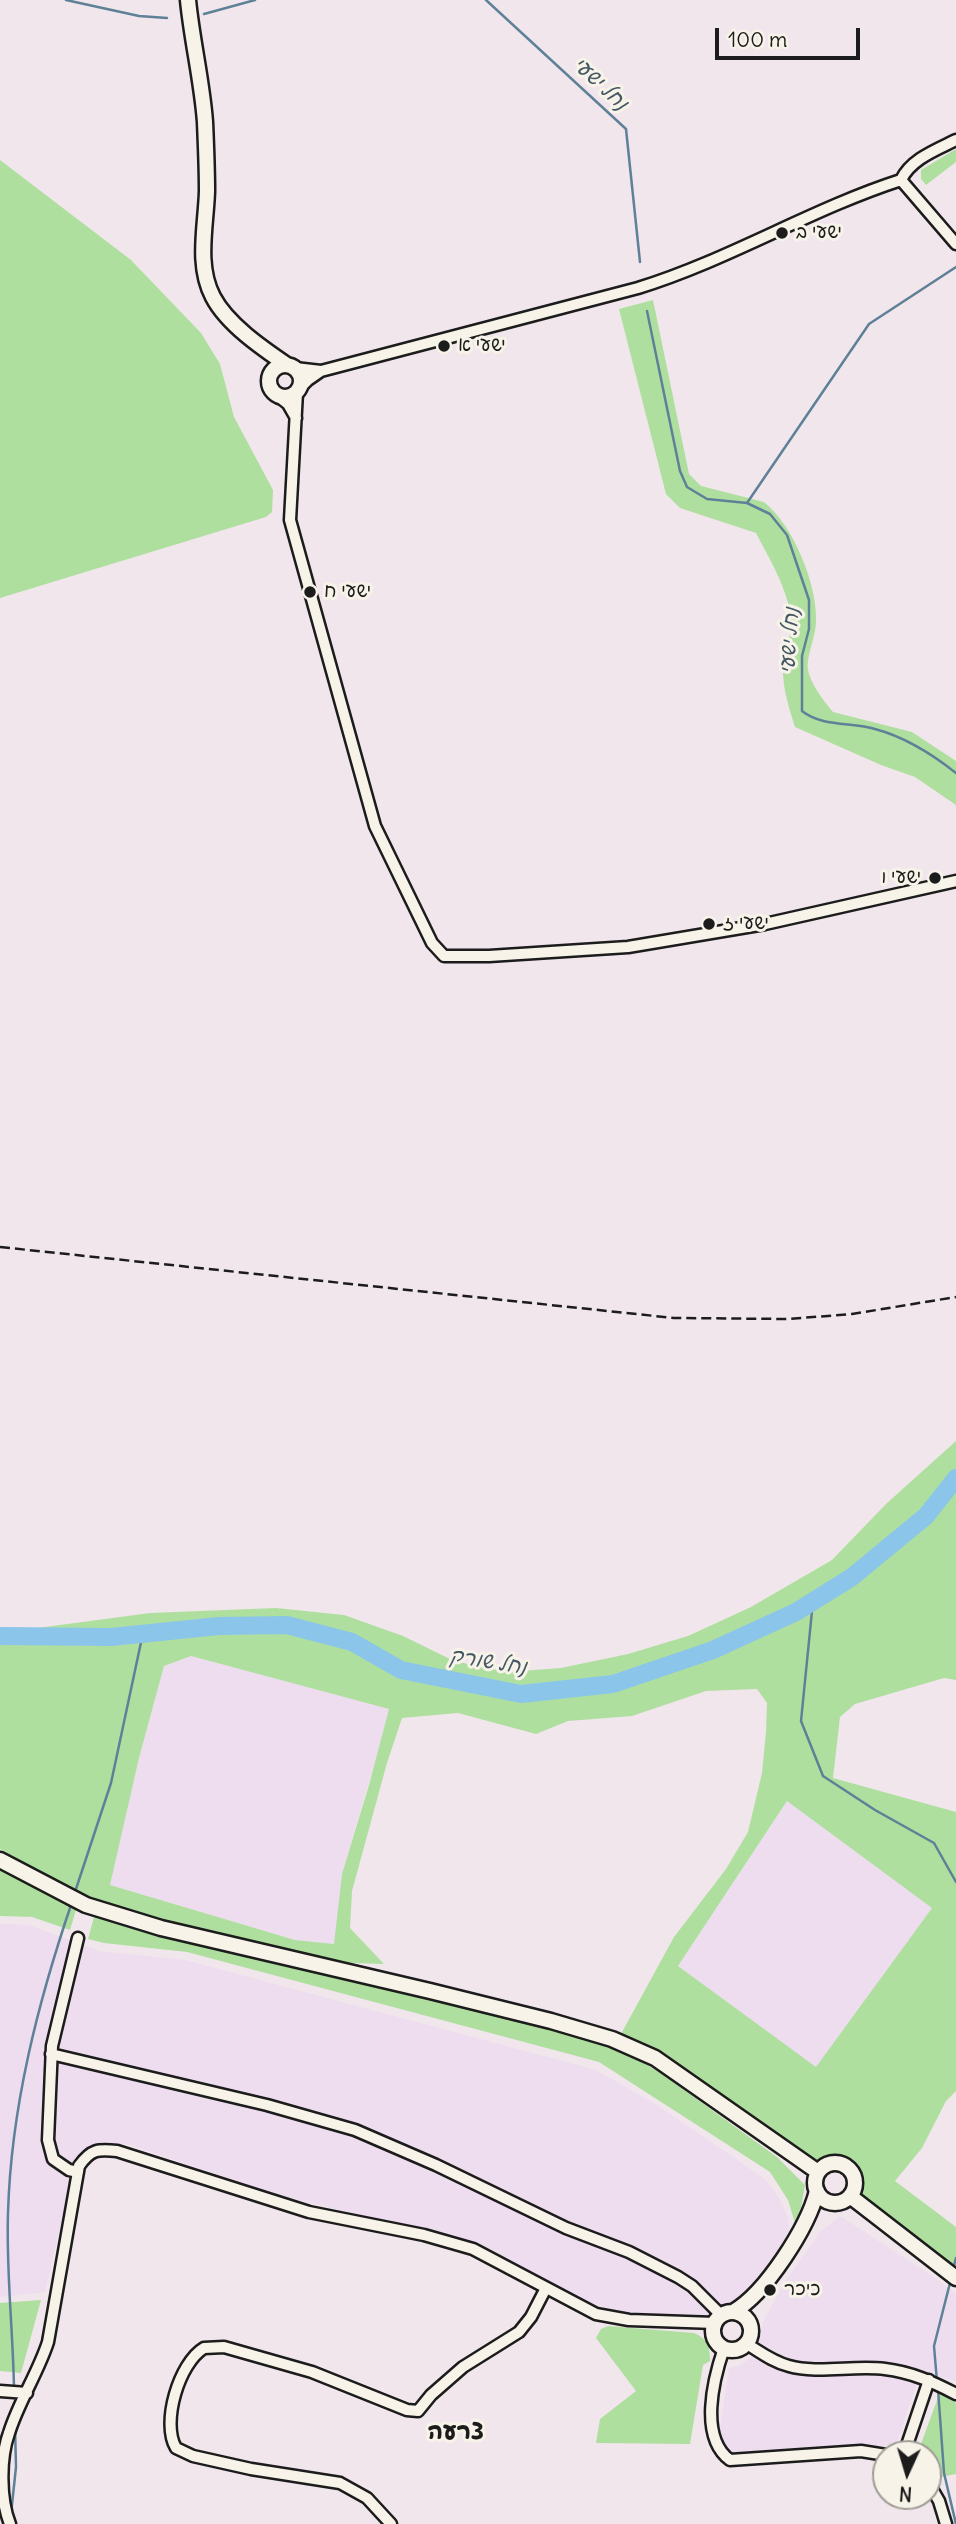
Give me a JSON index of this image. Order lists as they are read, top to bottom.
{
  "districts": ["צרעה"],
  "water": ["נחל ישעי", "נחל שורק"],
  "places": [
    "ישעי ב",
    "ישעי א",
    "ישעי ח",
    "ישעי ו",
    "ישעי ז",
    "כיכר"
  ],
  "scale_bar": "100 m",
  "north": "bottom"
}
